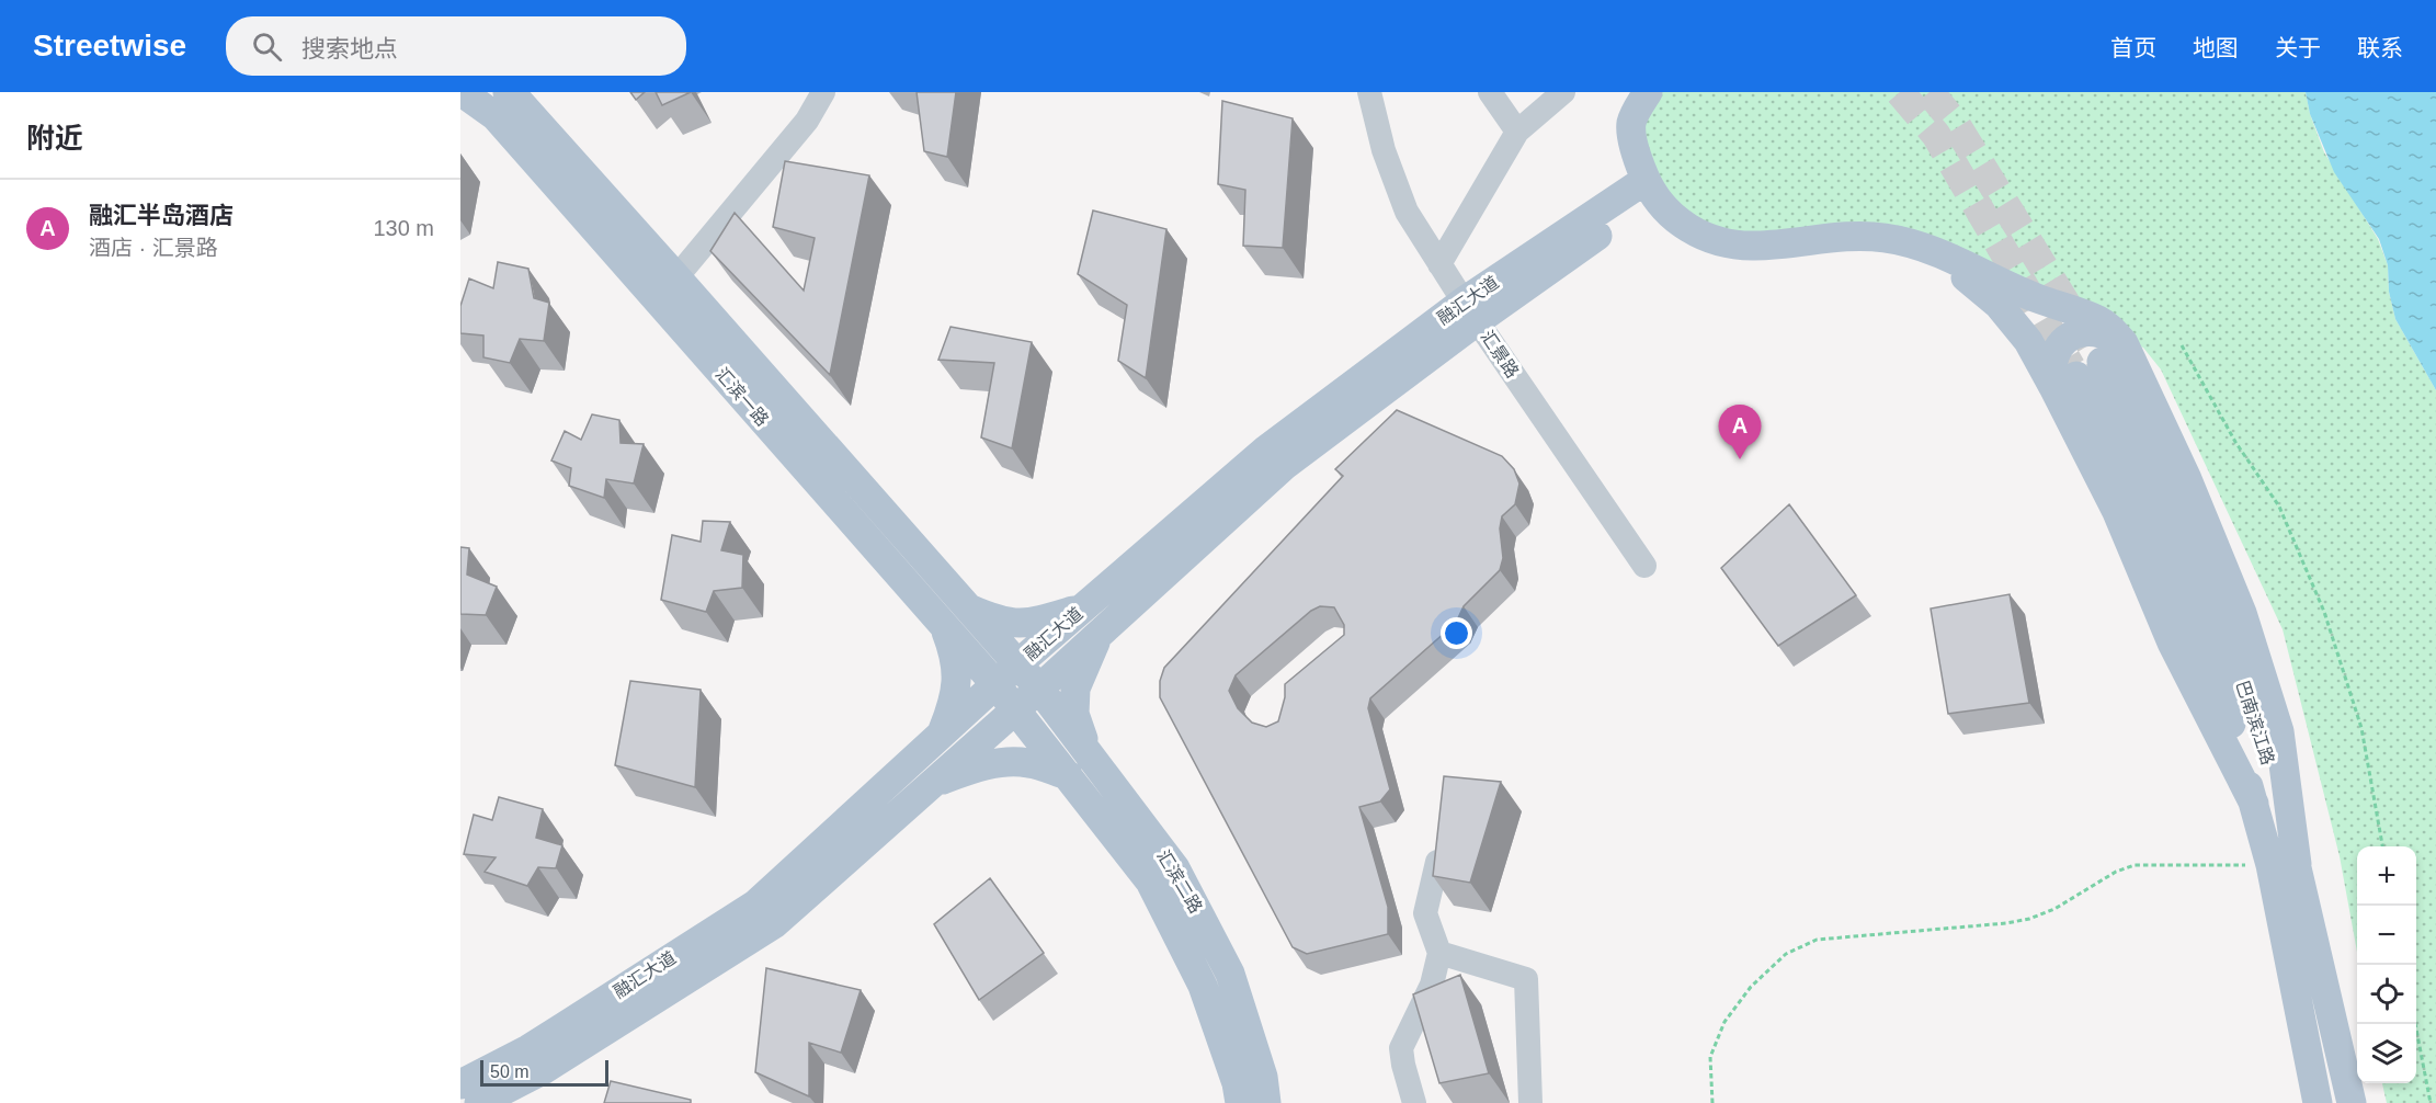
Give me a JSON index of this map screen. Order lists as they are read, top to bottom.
{
  "streets": {
    "main road": [
      "融汇大道",
      "汇滨一路",
      "巴南滨江路",
      "汇滨二路"
    ],
    "street": ["汇景路"]
  },
  "crossings": [
    ["融汇大道", "汇景路"],
    ["融汇大道", "汇滨一路"],
    ["融汇大道", "汇滨二路"],
    ["汇滨一路", "汇滨二路"]
  ],
  "scale_bar": "50 m",
  "page": {
    "header": "Streetwise",
    "search": "搜索地点",
    "nav": [
      "首页",
      "地图",
      "关于",
      "联系"
    ],
    "heading": "附近",
    "list": [
      {
        "mark": "A",
        "name": "融汇半岛酒店",
        "note": "酒店 · 汇景路",
        "value": "130 m"
      }
    ],
    "pins": "A",
    "map_buttons": ["+", "−"],
    "scale": "50 m"
  }
}
